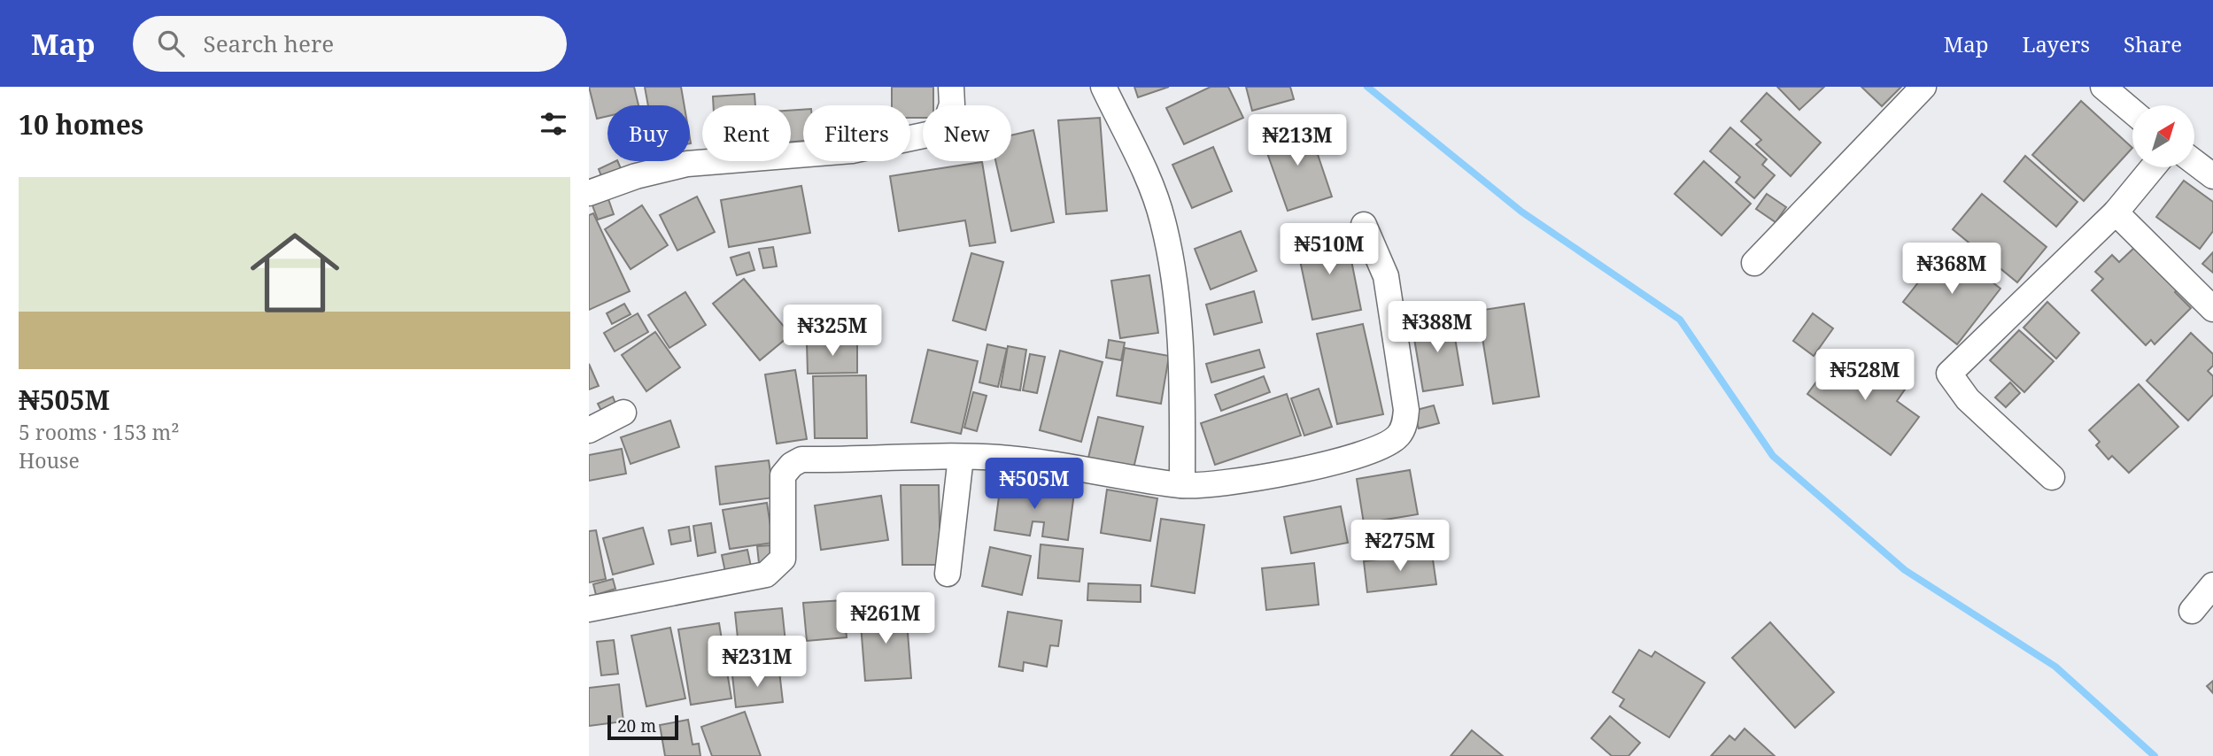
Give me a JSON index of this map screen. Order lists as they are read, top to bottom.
{
  "scale_bar": "20 m",
  "north": "top right",
  "page": {
    "header": "Map",
    "search": "Search here",
    "nav": ["Map", "Layers", "Share"],
    "heading": "10 homes",
    "chip": [
      "Buy",
      "Rent",
      "Filters",
      "New"
    ],
    "price": [
      "₦213M",
      "₦510M",
      "₦368M",
      "₦388M",
      "₦325M",
      "₦528M",
      "₦505M",
      "₦275M",
      "₦261M",
      "₦231M"
    ],
    "list": [
      {
        "name": "₦505M",
        "note": "5 rooms · 153 m² · House"
      }
    ],
    "scale": "20 m"
  }
}
